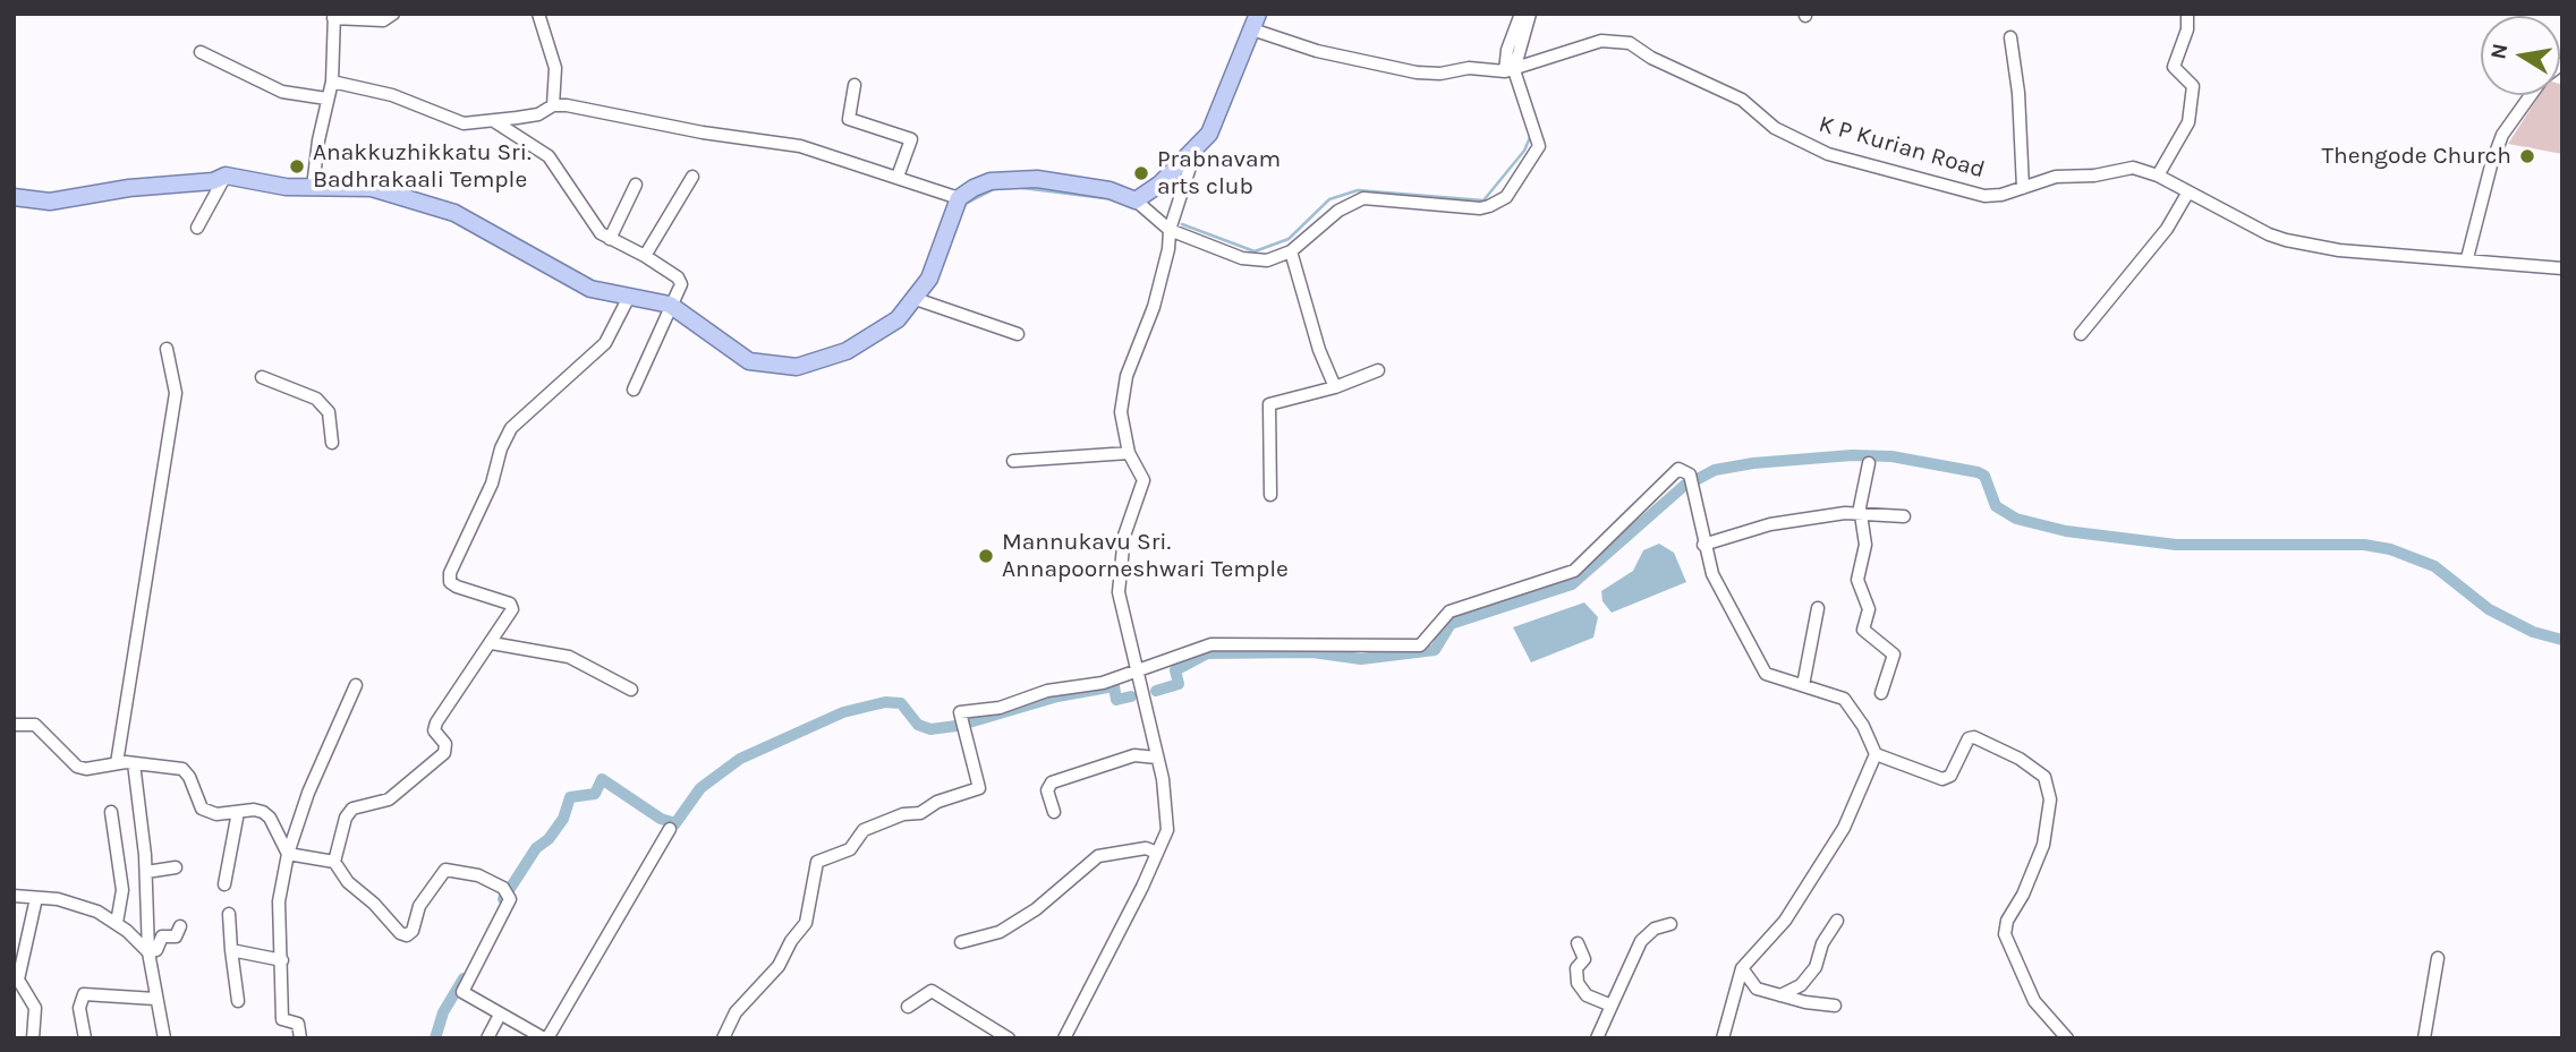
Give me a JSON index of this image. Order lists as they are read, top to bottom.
{
  "streets": {
    "street": ["K P Kurian Road"]
  },
  "places": [
    "Thengode Church",
    "Anakkuzhikkatu Sri. Badhrakaali Temple",
    "Prabnavam arts club",
    "Mannukavu Sri. Annapoorneshwari Temple"
  ],
  "north": "left"
}
